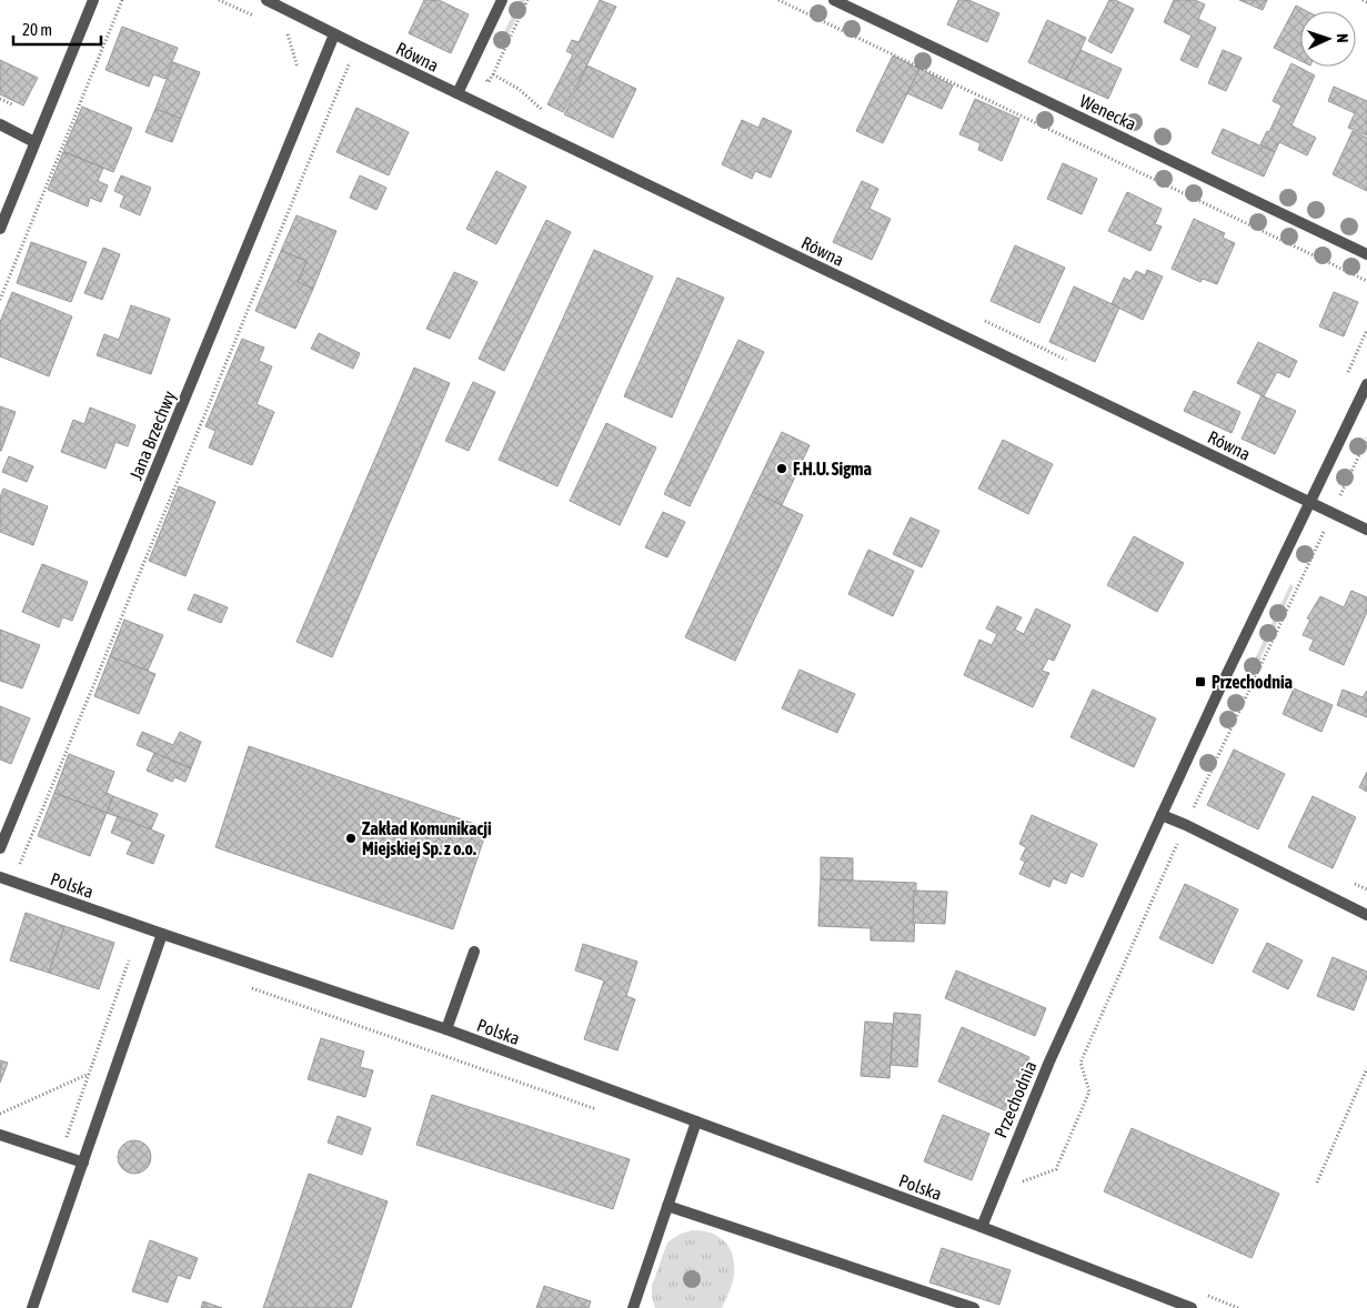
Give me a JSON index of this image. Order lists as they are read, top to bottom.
{
  "streets": {
    "street": [
      "Równa",
      "Wenecka",
      "Jana Brzechwy",
      "Polska",
      "Przechodnia"
    ]
  },
  "crossings": [
    ["Równa", "Jana Brzechwy"],
    ["Równa", "Przechodnia"],
    ["Polska", "Przechodnia"]
  ],
  "places": {
    "other": ["F.H.U. Sigma", "Zakład Komunikacji Miejskiej Sp. z o.o."],
    "transit": ["Przechodnia"]
  },
  "scale_bar": "20 m",
  "north": "right"
}
